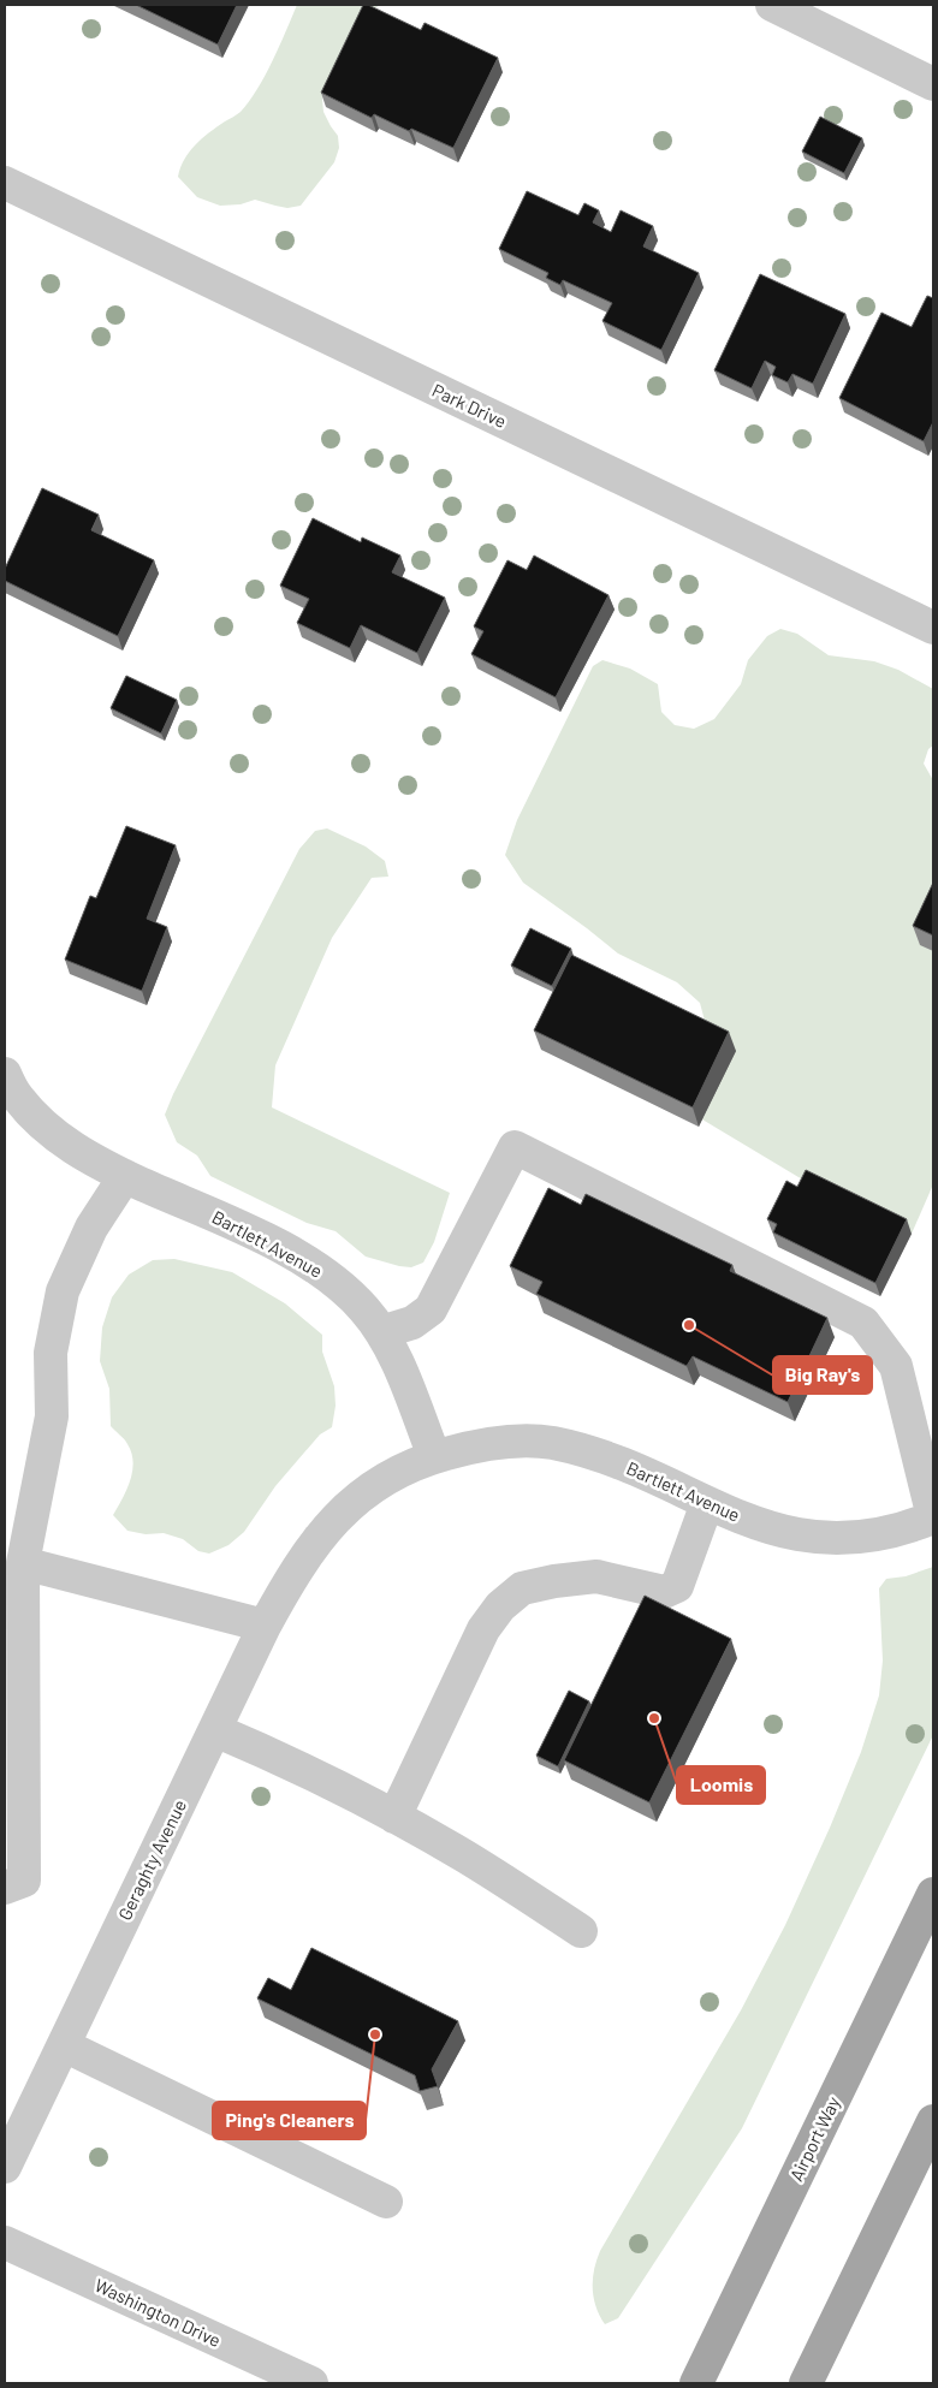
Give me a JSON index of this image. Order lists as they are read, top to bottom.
{
  "streets": {
    "main road": ["Airport Way"],
    "street": [
      "Park Drive",
      "Bartlett Avenue",
      "Geraghty Avenue",
      "Washington Drive"
    ]
  },
  "crossings": [
    ["Bartlett Avenue", "Geraghty Avenue"]
  ],
  "places": ["Big Ray's", "Loomis", "Ping's Cleaners"]
}
